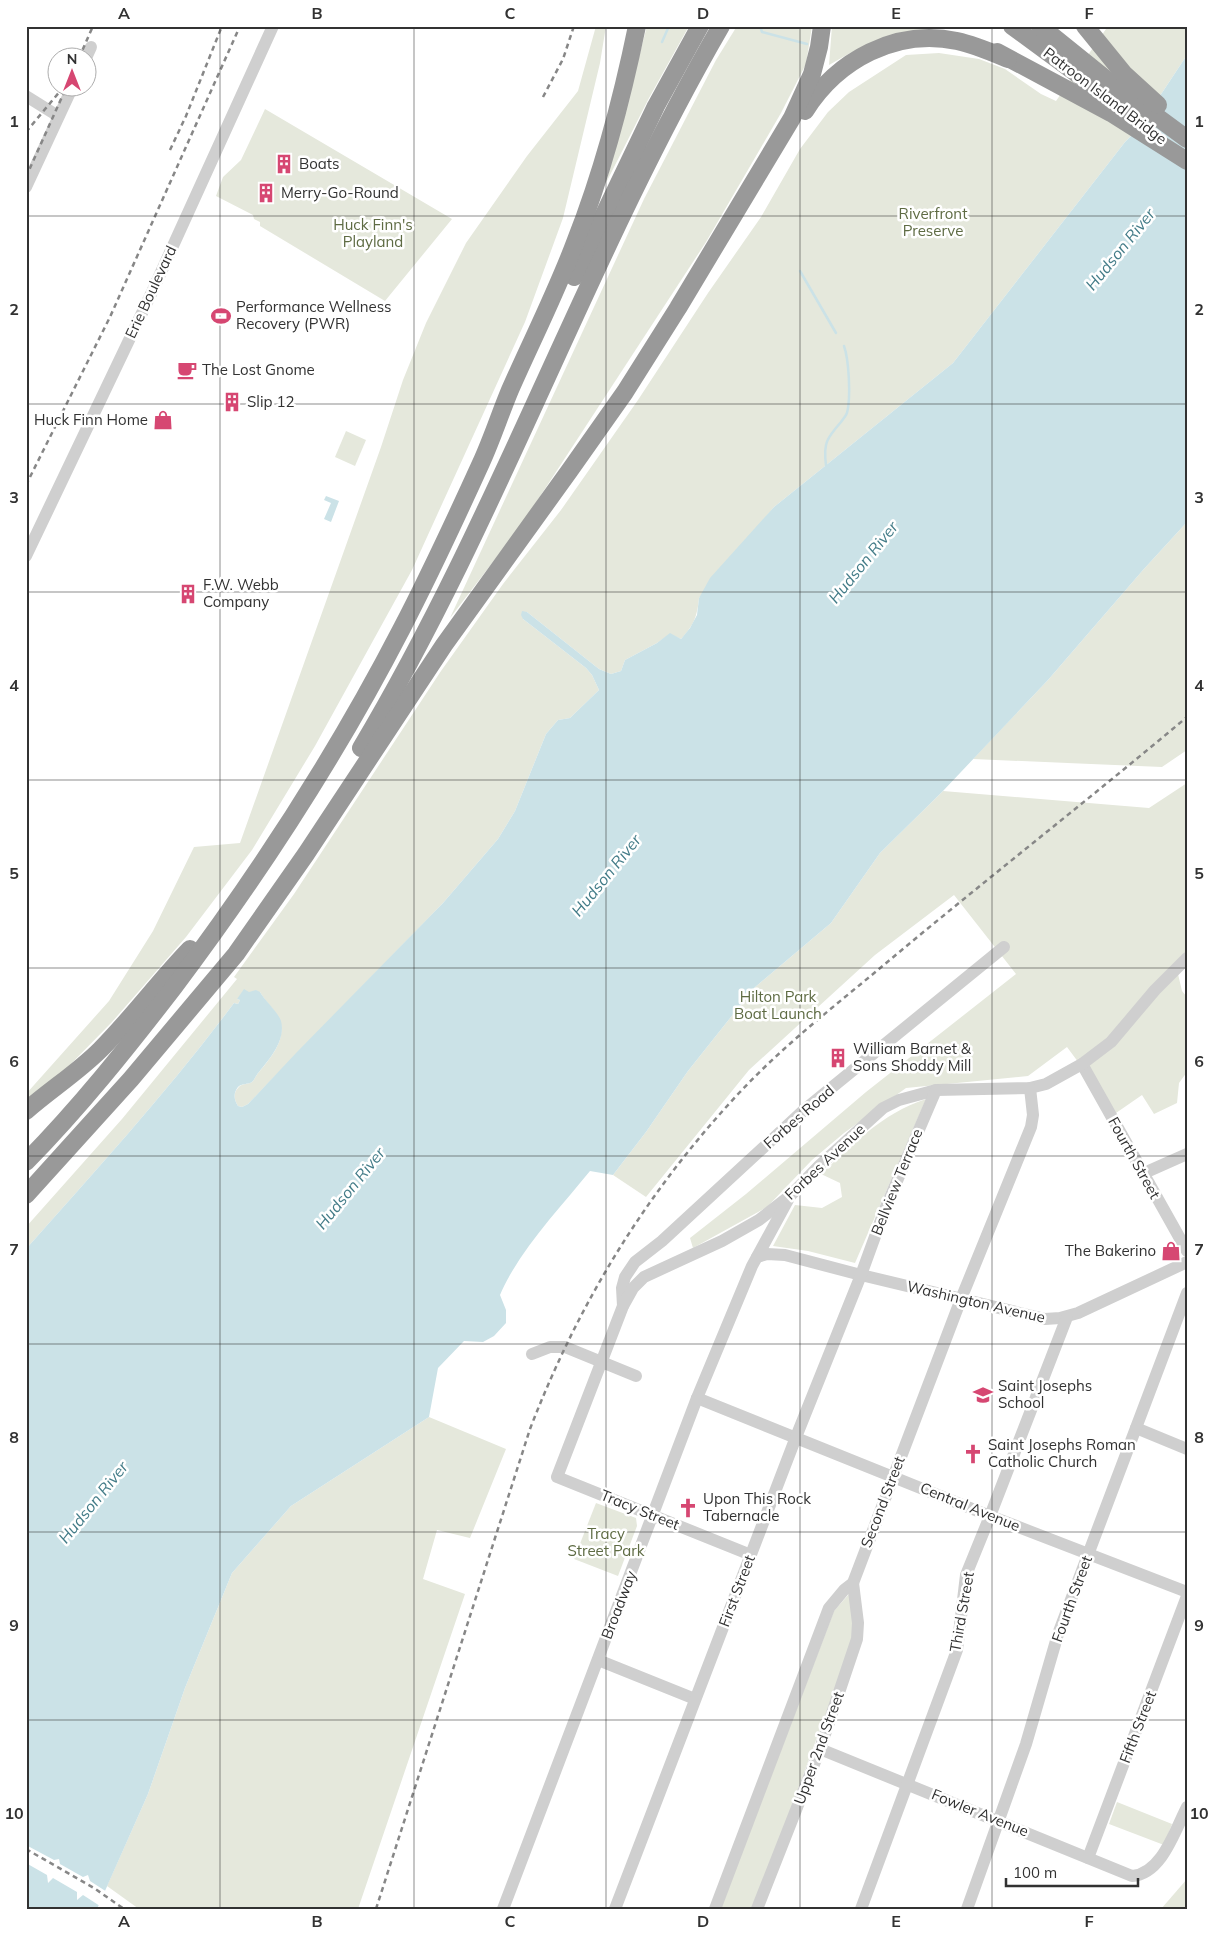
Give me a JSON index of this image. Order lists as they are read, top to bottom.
{
  "streets": {
    "highway": ["Patroon Island Bridge"],
    "street": [
      "Erie Boulevard",
      "Forbes Road",
      "Fourth Street",
      "Forbes Avenue",
      "Bellview Terrace",
      "Washington Avenue",
      "Second Street",
      "Central Avenue",
      "Tracy Street",
      "First Street",
      "Broadway",
      "Third Street",
      "Fifth Street",
      "Upper 2nd Street",
      "Fowler Avenue"
    ]
  },
  "crossings": [
    ["Forbes Road", "Forbes Avenue"],
    ["Fourth Street", "Forbes Avenue"],
    ["Fourth Street", "Central Avenue"],
    ["Fourth Street", "Fowler Avenue"],
    ["Forbes Avenue", "Bellview Terrace"],
    ["Forbes Avenue", "Second Street"],
    ["Forbes Avenue", "Tracy Street"],
    ["Forbes Avenue", "Broadway"],
    ["Bellview Terrace", "Washington Avenue"],
    ["Bellview Terrace", "First Street"],
    ["Washington Avenue", "Second Street"],
    ["Washington Avenue", "First Street"],
    ["Washington Avenue", "Broadway"],
    ["Washington Avenue", "Third Street"],
    ["Second Street", "Central Avenue"],
    ["Second Street", "Upper 2nd Street"],
    ["Central Avenue", "First Street"],
    ["Central Avenue", "Broadway"],
    ["Central Avenue", "Third Street"],
    ["Tracy Street", "First Street"],
    ["Tracy Street", "Broadway"],
    ["Third Street", "Fowler Avenue"],
    ["Fifth Street", "Fowler Avenue"],
    ["Upper 2nd Street", "Fowler Avenue"]
  ],
  "water": ["Hudson River"],
  "parks": [
    "Riverfront Preserve",
    "Huck Finn's Playland",
    "Hilton Park Boat Launch",
    "Tracy Street Park"
  ],
  "places": {
    "building": [
      "Boats",
      "Merry-Go-Round",
      "Slip 12",
      "F.W. Webb Company",
      "William Barnet & Sons Shoddy Mill"
    ],
    "sports": ["Performance Wellness Recovery (PWR)"],
    "cafe": ["The Lost Gnome"],
    "shop": ["Huck Finn Home", "The Bakerino"],
    "school or university": ["Saint Josephs School"],
    "church": ["Saint Josephs Roman Catholic Church", "Upon This Rock Tabernacle"]
  },
  "scale_bar": "100 m",
  "north": "top",
  "grid": {
    "columns": [
      "A",
      "B",
      "C",
      "D",
      "E",
      "F"
    ],
    "rows": [
      "1",
      "2",
      "3",
      "4",
      "5",
      "6",
      "7",
      "8",
      "9",
      "10"
    ]
  }
}
